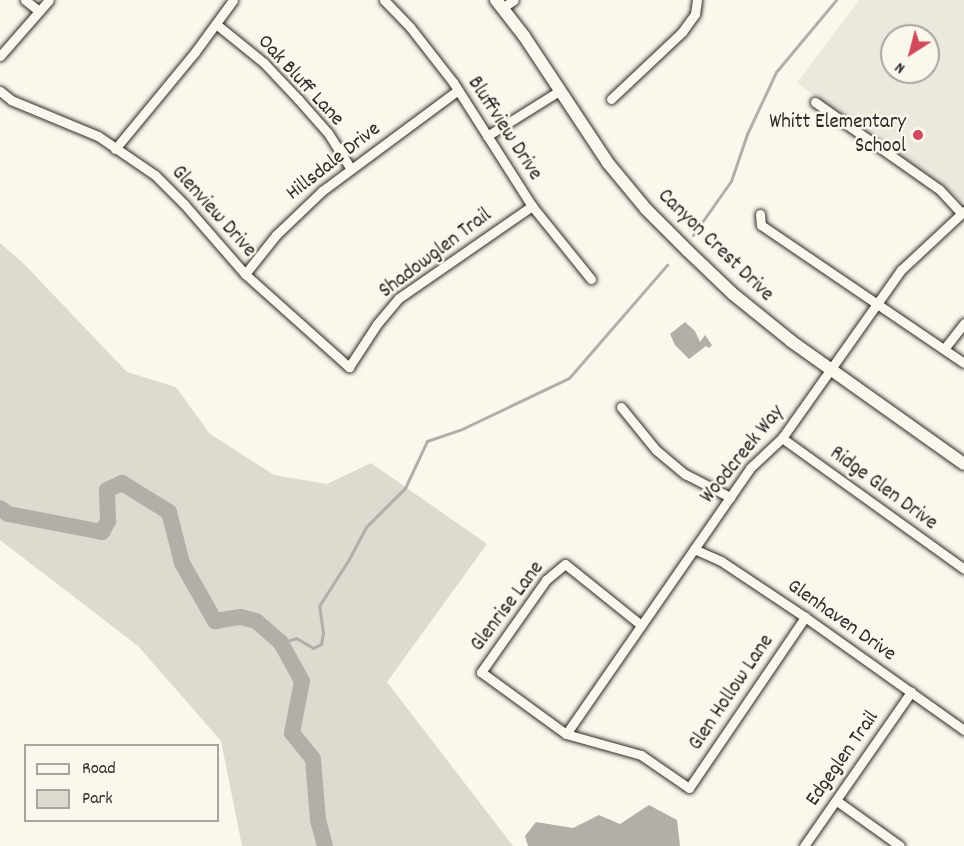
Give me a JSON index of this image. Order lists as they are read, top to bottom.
{
  "streets": {
    "street": [
      "Oak Bluff Lane",
      "Bluffview Drive",
      "Hillsdale Drive",
      "Glenview Drive",
      "Canyon Crest Drive",
      "Shadowglen Trail",
      "Woodcreek Way",
      "Ridge Glen Drive",
      "Glenrise Lane",
      "Glenhaven Drive",
      "Glen Hollow Lane",
      "Edgeglen Trail"
    ]
  },
  "crossings": [
    ["Oak Bluff Lane", "Hillsdale Drive"],
    ["Bluffview Drive", "Hillsdale Drive"],
    ["Bluffview Drive", "Shadowglen Trail"],
    ["Hillsdale Drive", "Glenview Drive"],
    ["Glenview Drive", "Shadowglen Trail"],
    ["Canyon Crest Drive", "Woodcreek Way"],
    ["Woodcreek Way", "Ridge Glen Drive"],
    ["Woodcreek Way", "Glenrise Lane"],
    ["Woodcreek Way", "Glenhaven Drive"],
    ["Woodcreek Way", "Glen Hollow Lane"],
    ["Glenrise Lane", "Glen Hollow Lane"],
    ["Glenhaven Drive", "Glen Hollow Lane"],
    ["Glenhaven Drive", "Edgeglen Trail"]
  ],
  "places": ["Whitt Elementary School"],
  "legend": ["Road", "Park"],
  "north": "bottom left"
}
